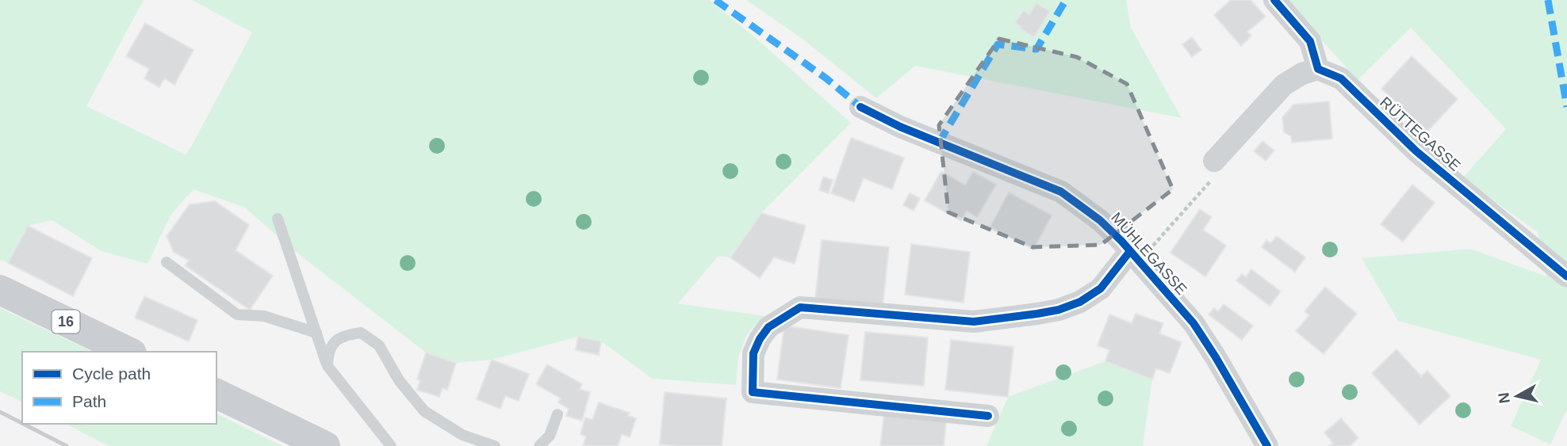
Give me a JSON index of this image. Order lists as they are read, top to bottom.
{
  "streets": {
    "main road": ["16"],
    "street": ["RÜTTEGASSE", "MÜHLEGASSE"]
  },
  "legend": ["Cycle path", "Path"],
  "north": "left"
}
